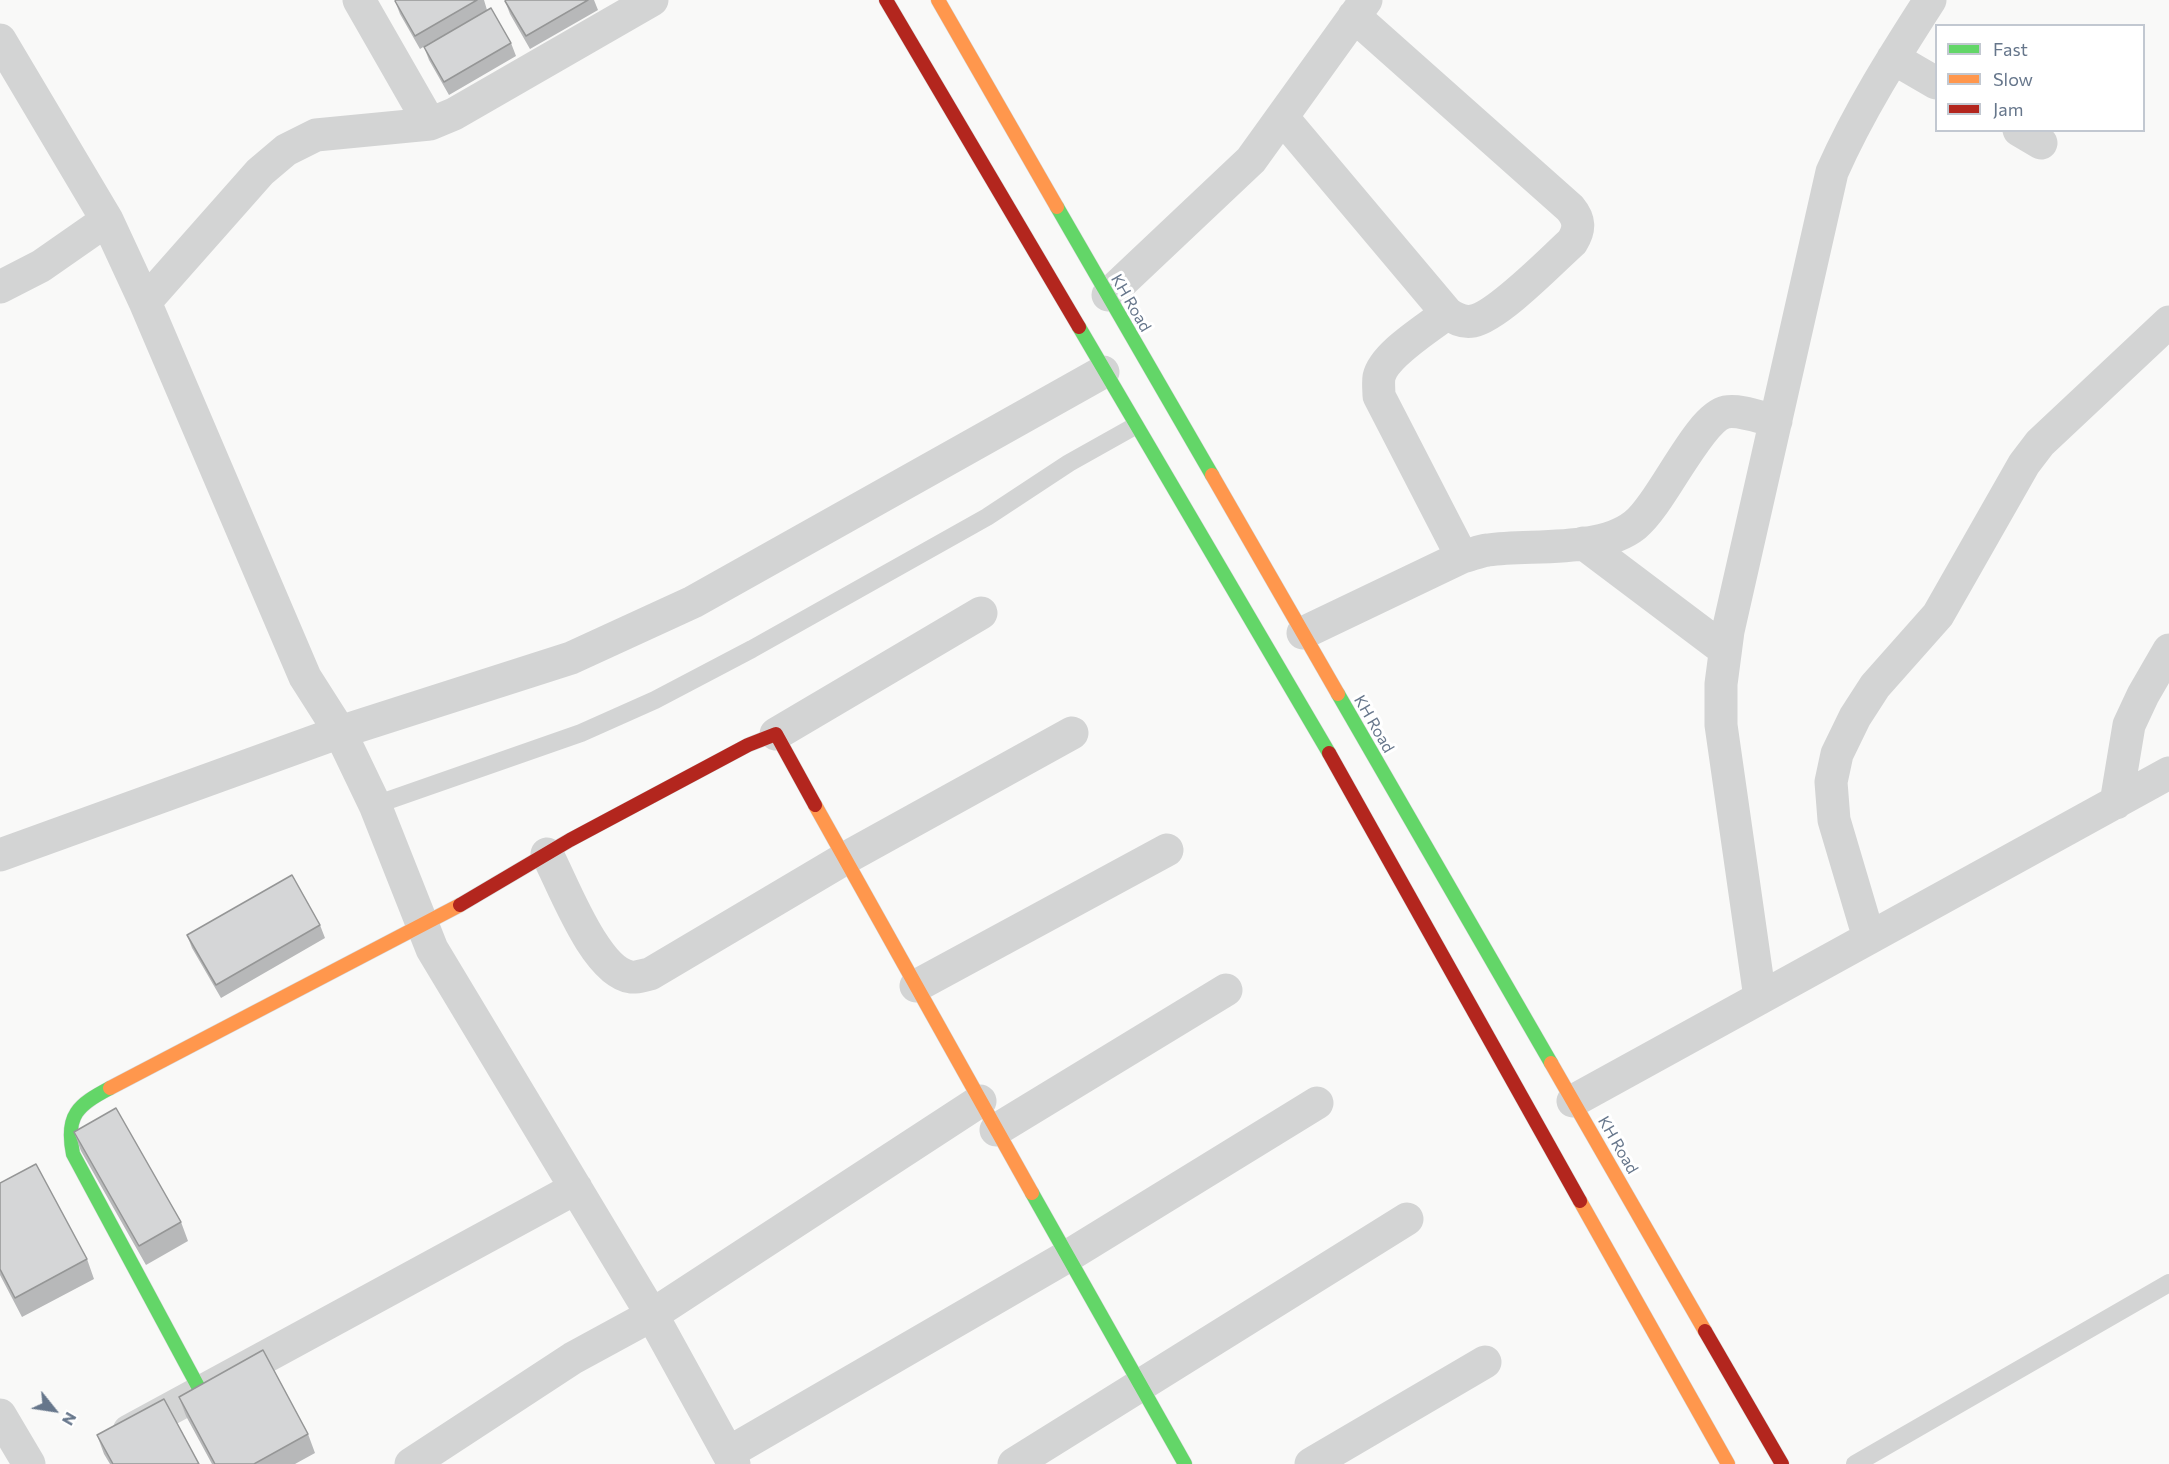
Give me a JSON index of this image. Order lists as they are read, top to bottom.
{
  "streets": {
    "main road": ["KH Road"]
  },
  "legend": ["Fast", "Slow", "Jam"],
  "north": "bottom right"
}
